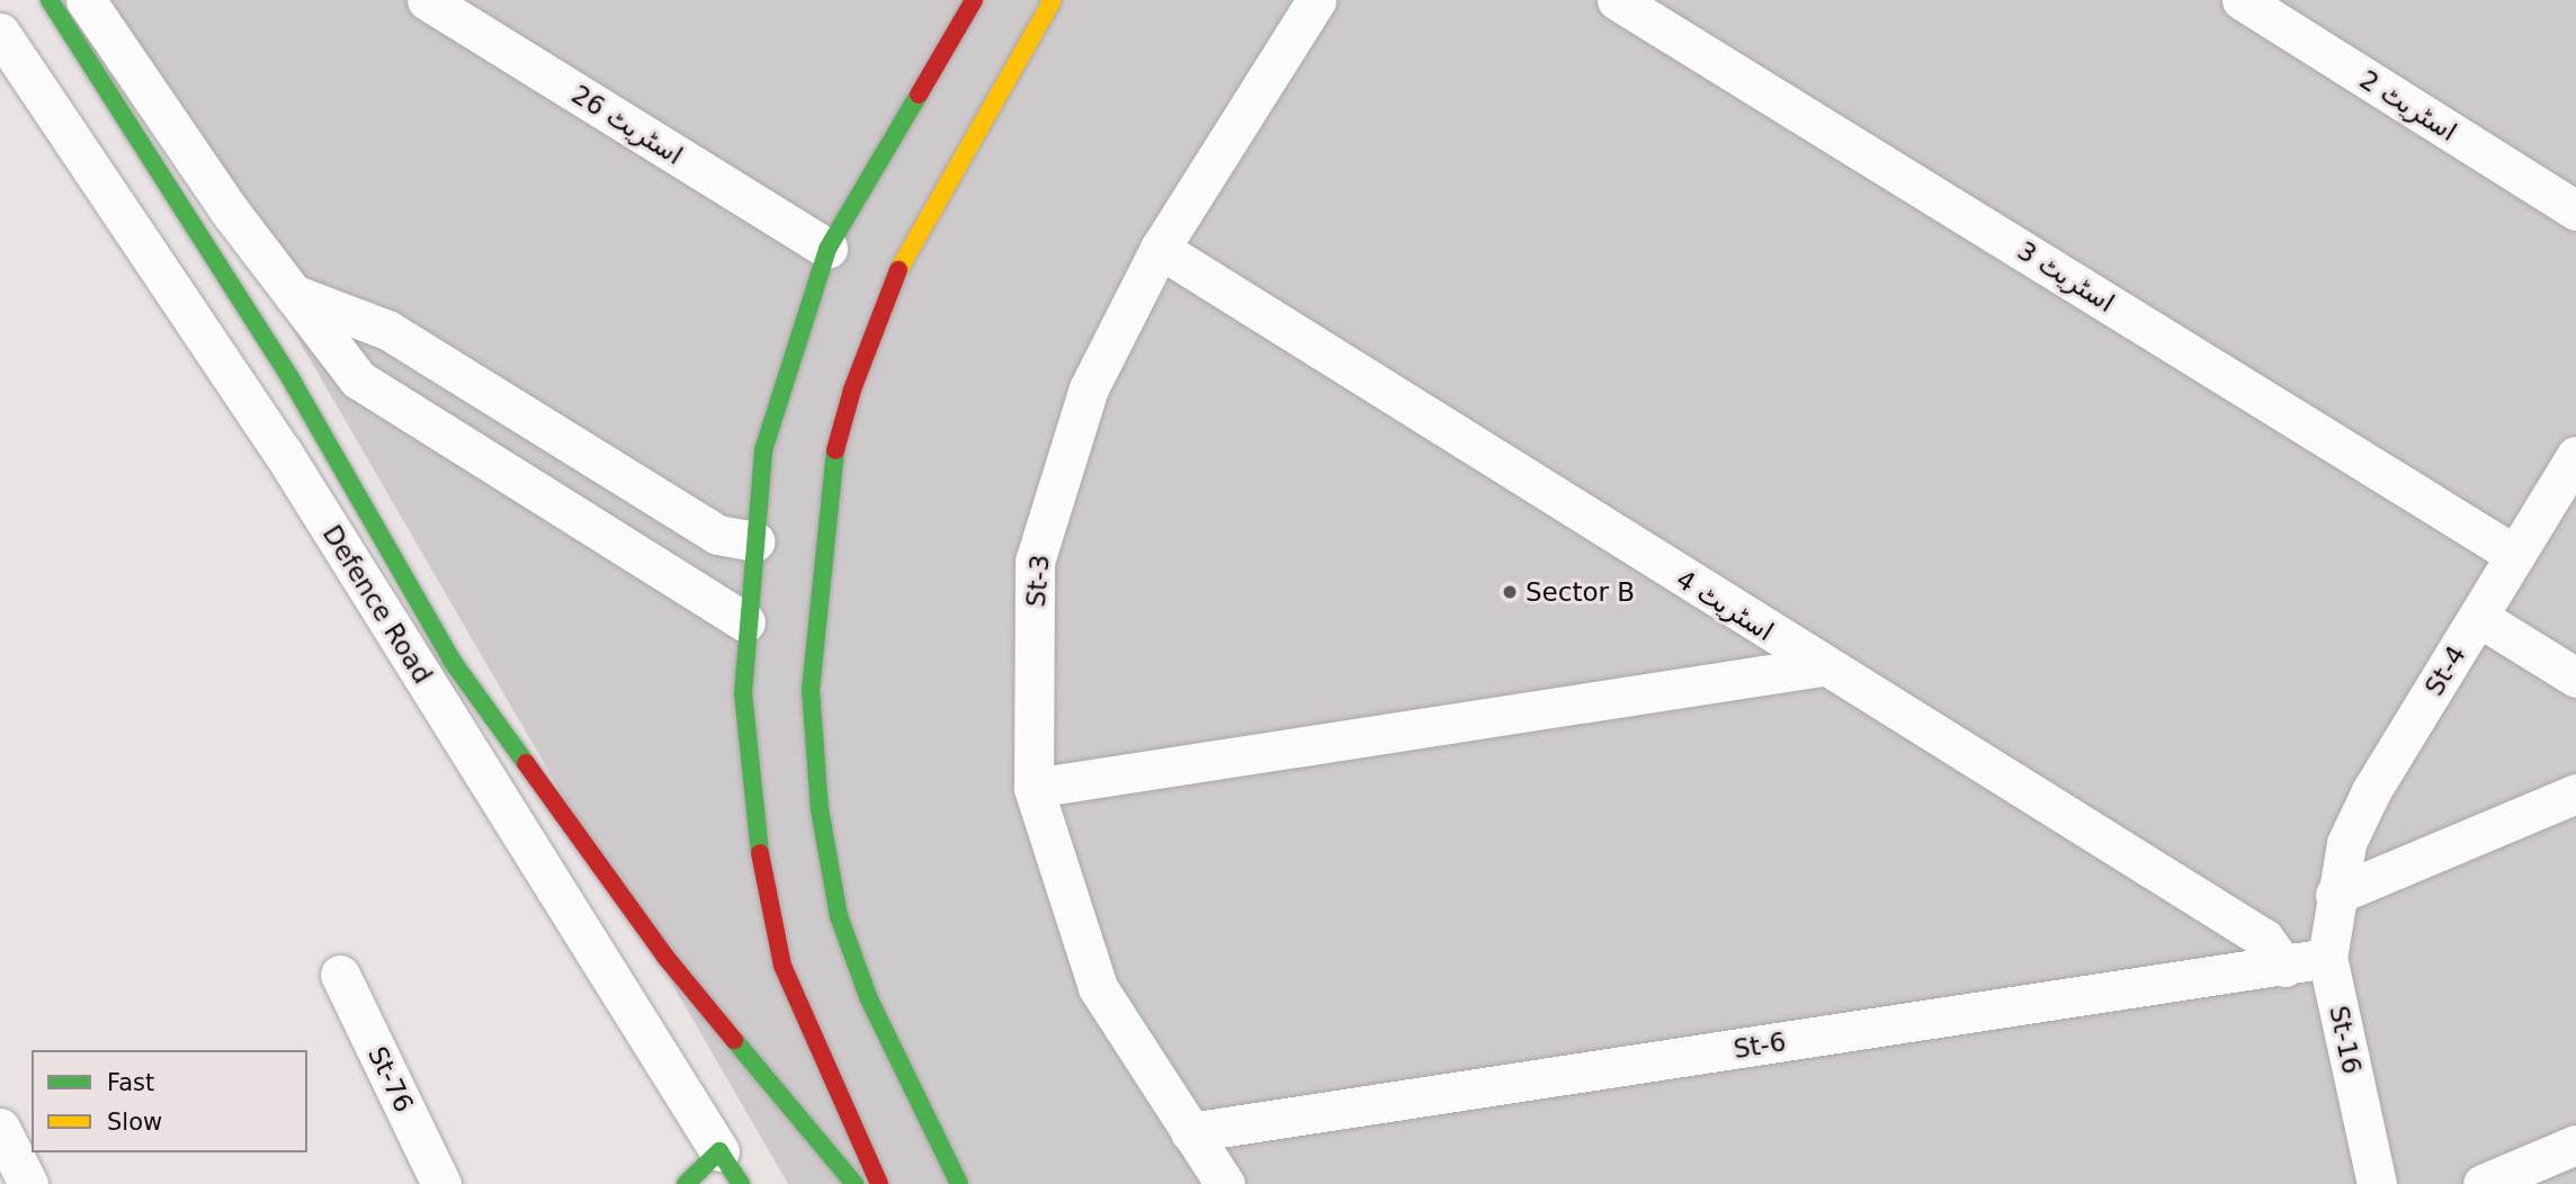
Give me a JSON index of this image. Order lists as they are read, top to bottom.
{
  "streets": {
    "street": [
      "اسٹریٹ 2",
      "اسٹریٹ 26",
      "اسٹریٹ 3",
      "St-3",
      "Defence Road",
      "اسٹریٹ 4",
      "St-4",
      "St-16",
      "St-6",
      "St-76"
    ]
  },
  "crossings": [
    ["اسٹریٹ 3", "St-4"],
    ["St-3", "اسٹریٹ 4"],
    ["St-3", "St-6"],
    ["اسٹریٹ 4", "St-6"],
    ["St-4", "St-16"],
    ["St-16", "St-6"]
  ],
  "places": ["Sector B"],
  "legend": ["Fast", "Slow"]
}
